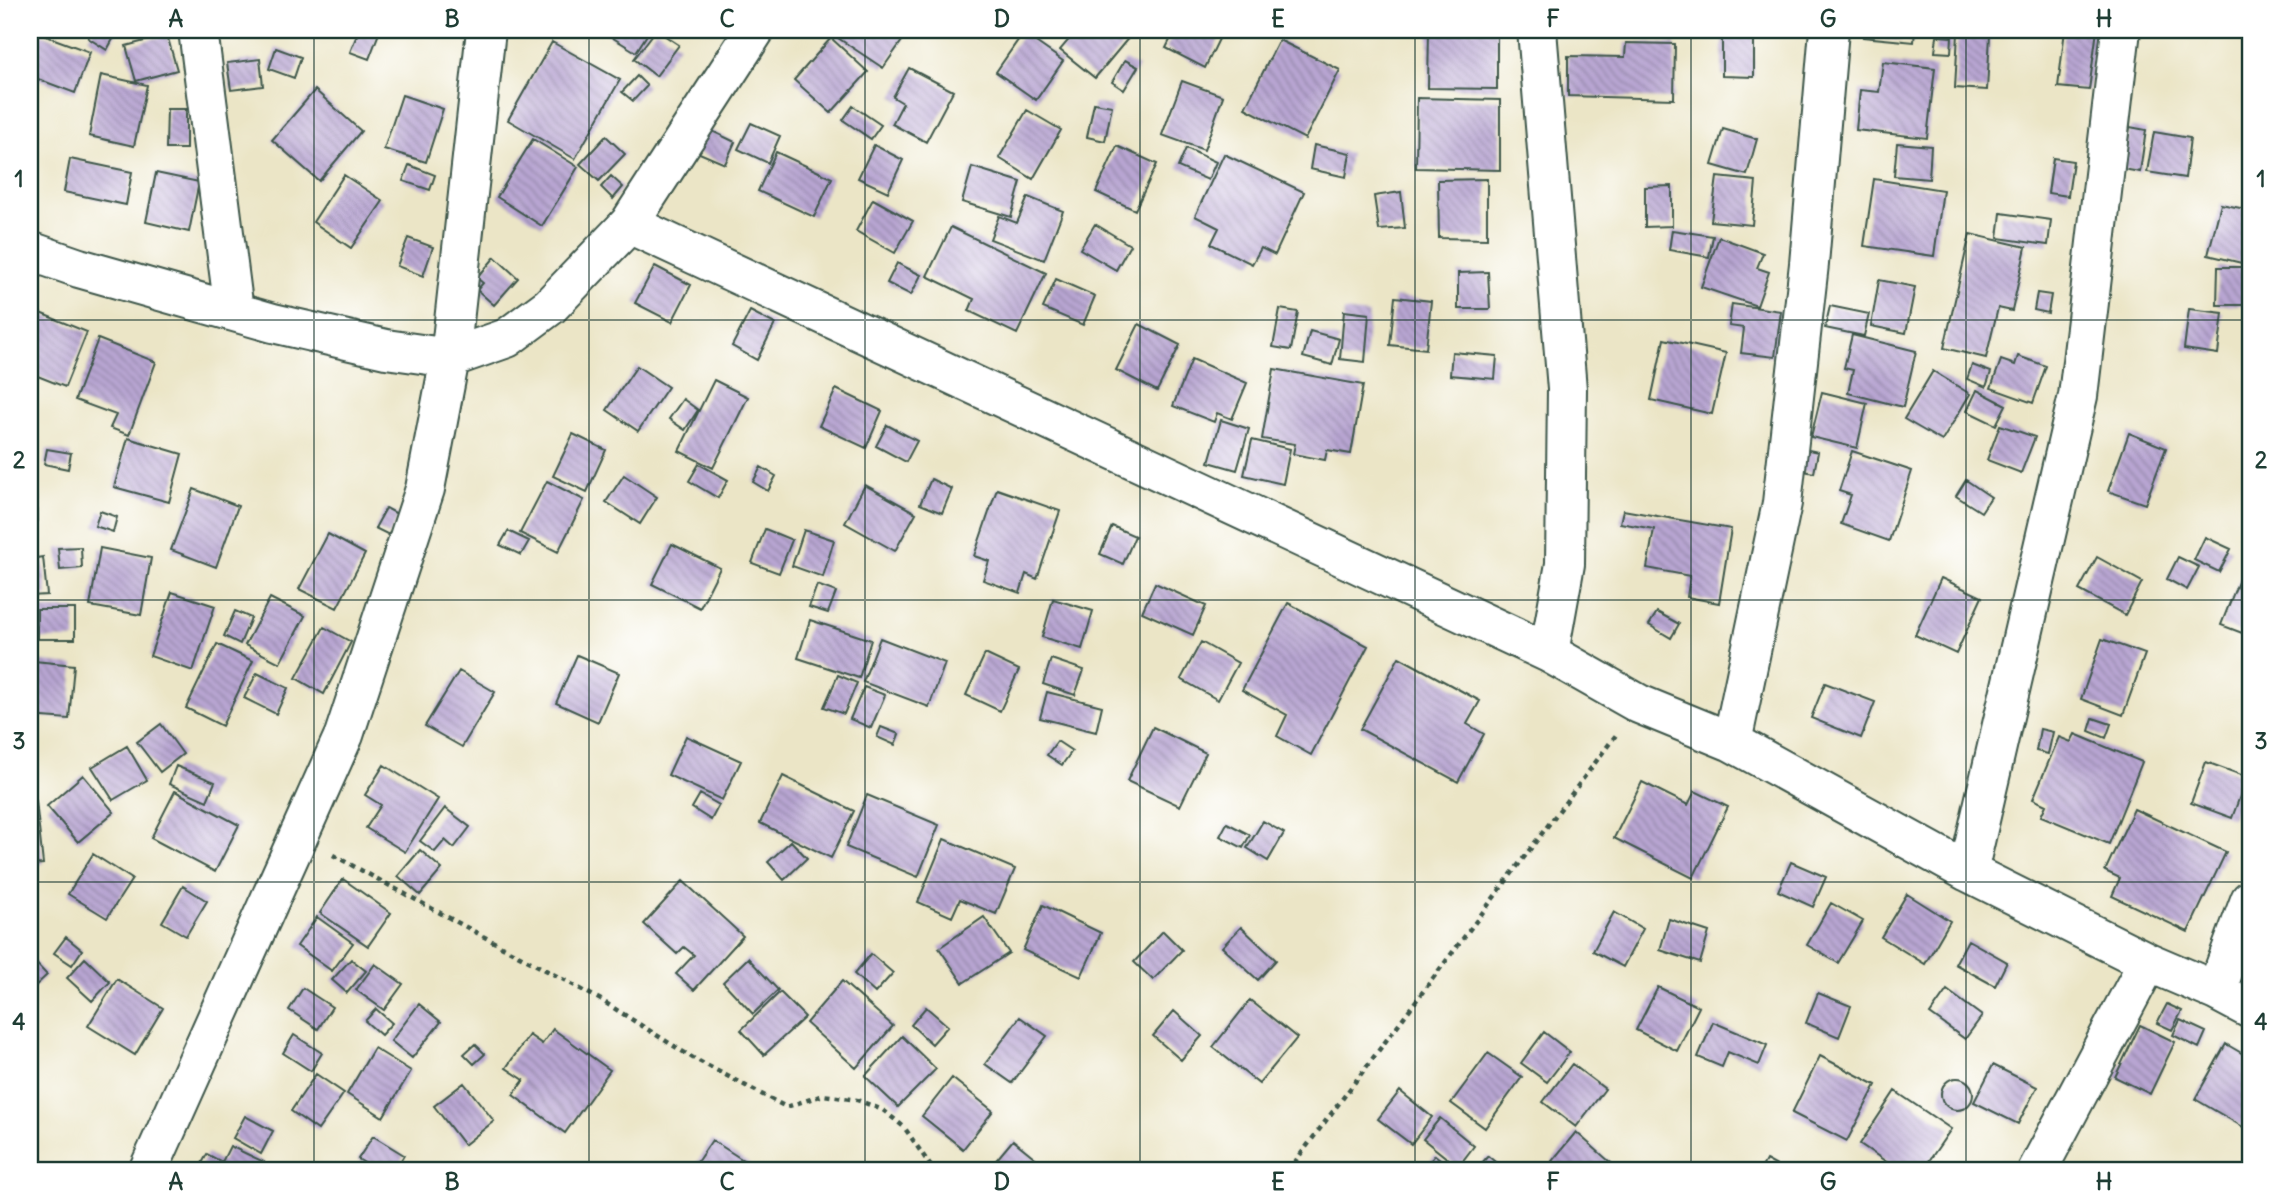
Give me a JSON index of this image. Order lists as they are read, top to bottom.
{
  "grid": {
    "columns": [
      "A",
      "B",
      "C",
      "D",
      "E",
      "F",
      "G",
      "H"
    ],
    "rows": [
      "1",
      "2",
      "3",
      "4"
    ]
  }
}
